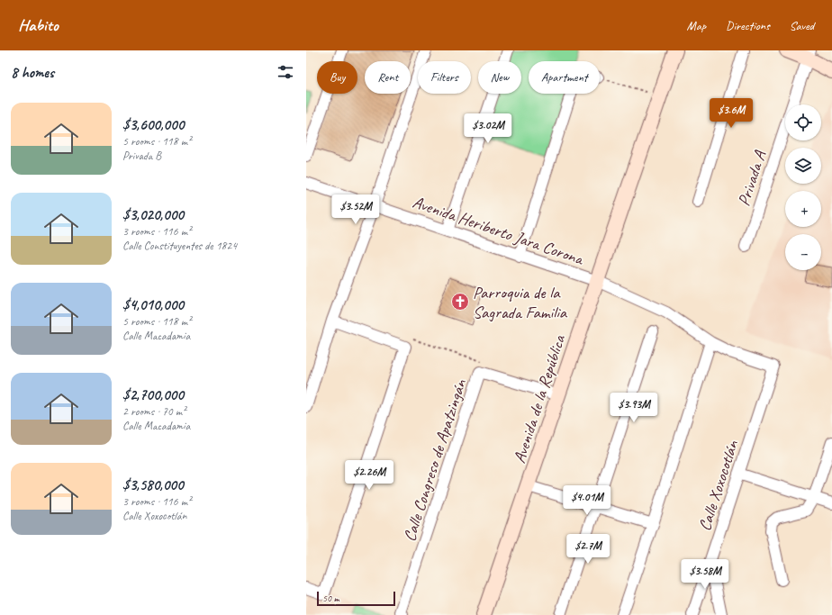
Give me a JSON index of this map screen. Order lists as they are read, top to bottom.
{
  "streets": {
    "main road": ["Avenida de la República"],
    "street": [
      "Privada A",
      "Avenida Heriberto Jara Corona",
      "Calle Congreso de Apatzingán",
      "Calle Xoxocotlán"
    ]
  },
  "crossings": [
    ["Avenida Heriberto Jara Corona", "Avenida de la República"],
    ["Avenida Heriberto Jara Corona", "Calle Xoxocotlán"],
    ["Avenida de la República", "Calle Congreso de Apatzingán"]
  ],
  "places": {
    "church": ["Parroquia de la Sagrada Familia"]
  },
  "scale_bar": "50 m",
  "page": {
    "header": "Habito",
    "nav": ["Map", "Directions", "Saved"],
    "heading": "8 homes",
    "chip": [
      "Buy",
      "Rent",
      "Filters",
      "New",
      "Apartment"
    ],
    "list": [
      {
        "name": "$3,600,000",
        "note": "5 rooms · 118 m² · Privada B"
      },
      {
        "name": "$3,020,000",
        "note": "3 rooms · 116 m² · Calle Constituyentes de 1824"
      },
      {
        "name": "$4,010,000",
        "note": "5 rooms · 118 m² · Calle Macadamia"
      },
      {
        "name": "$2,700,000",
        "note": "2 rooms · 70 m² · Calle Macadamia"
      },
      {
        "name": "$3,580,000",
        "note": "3 rooms · 116 m² · Calle Xoxocotlán"
      }
    ],
    "price": [
      "$3.6M",
      "$3.02M",
      "$3.52M",
      "$3.93M",
      "$2.26M",
      "$4.01M",
      "$2.7M",
      "$3.58M"
    ],
    "map_buttons": ["+", "−"],
    "scale": "50 m"
  }
}
